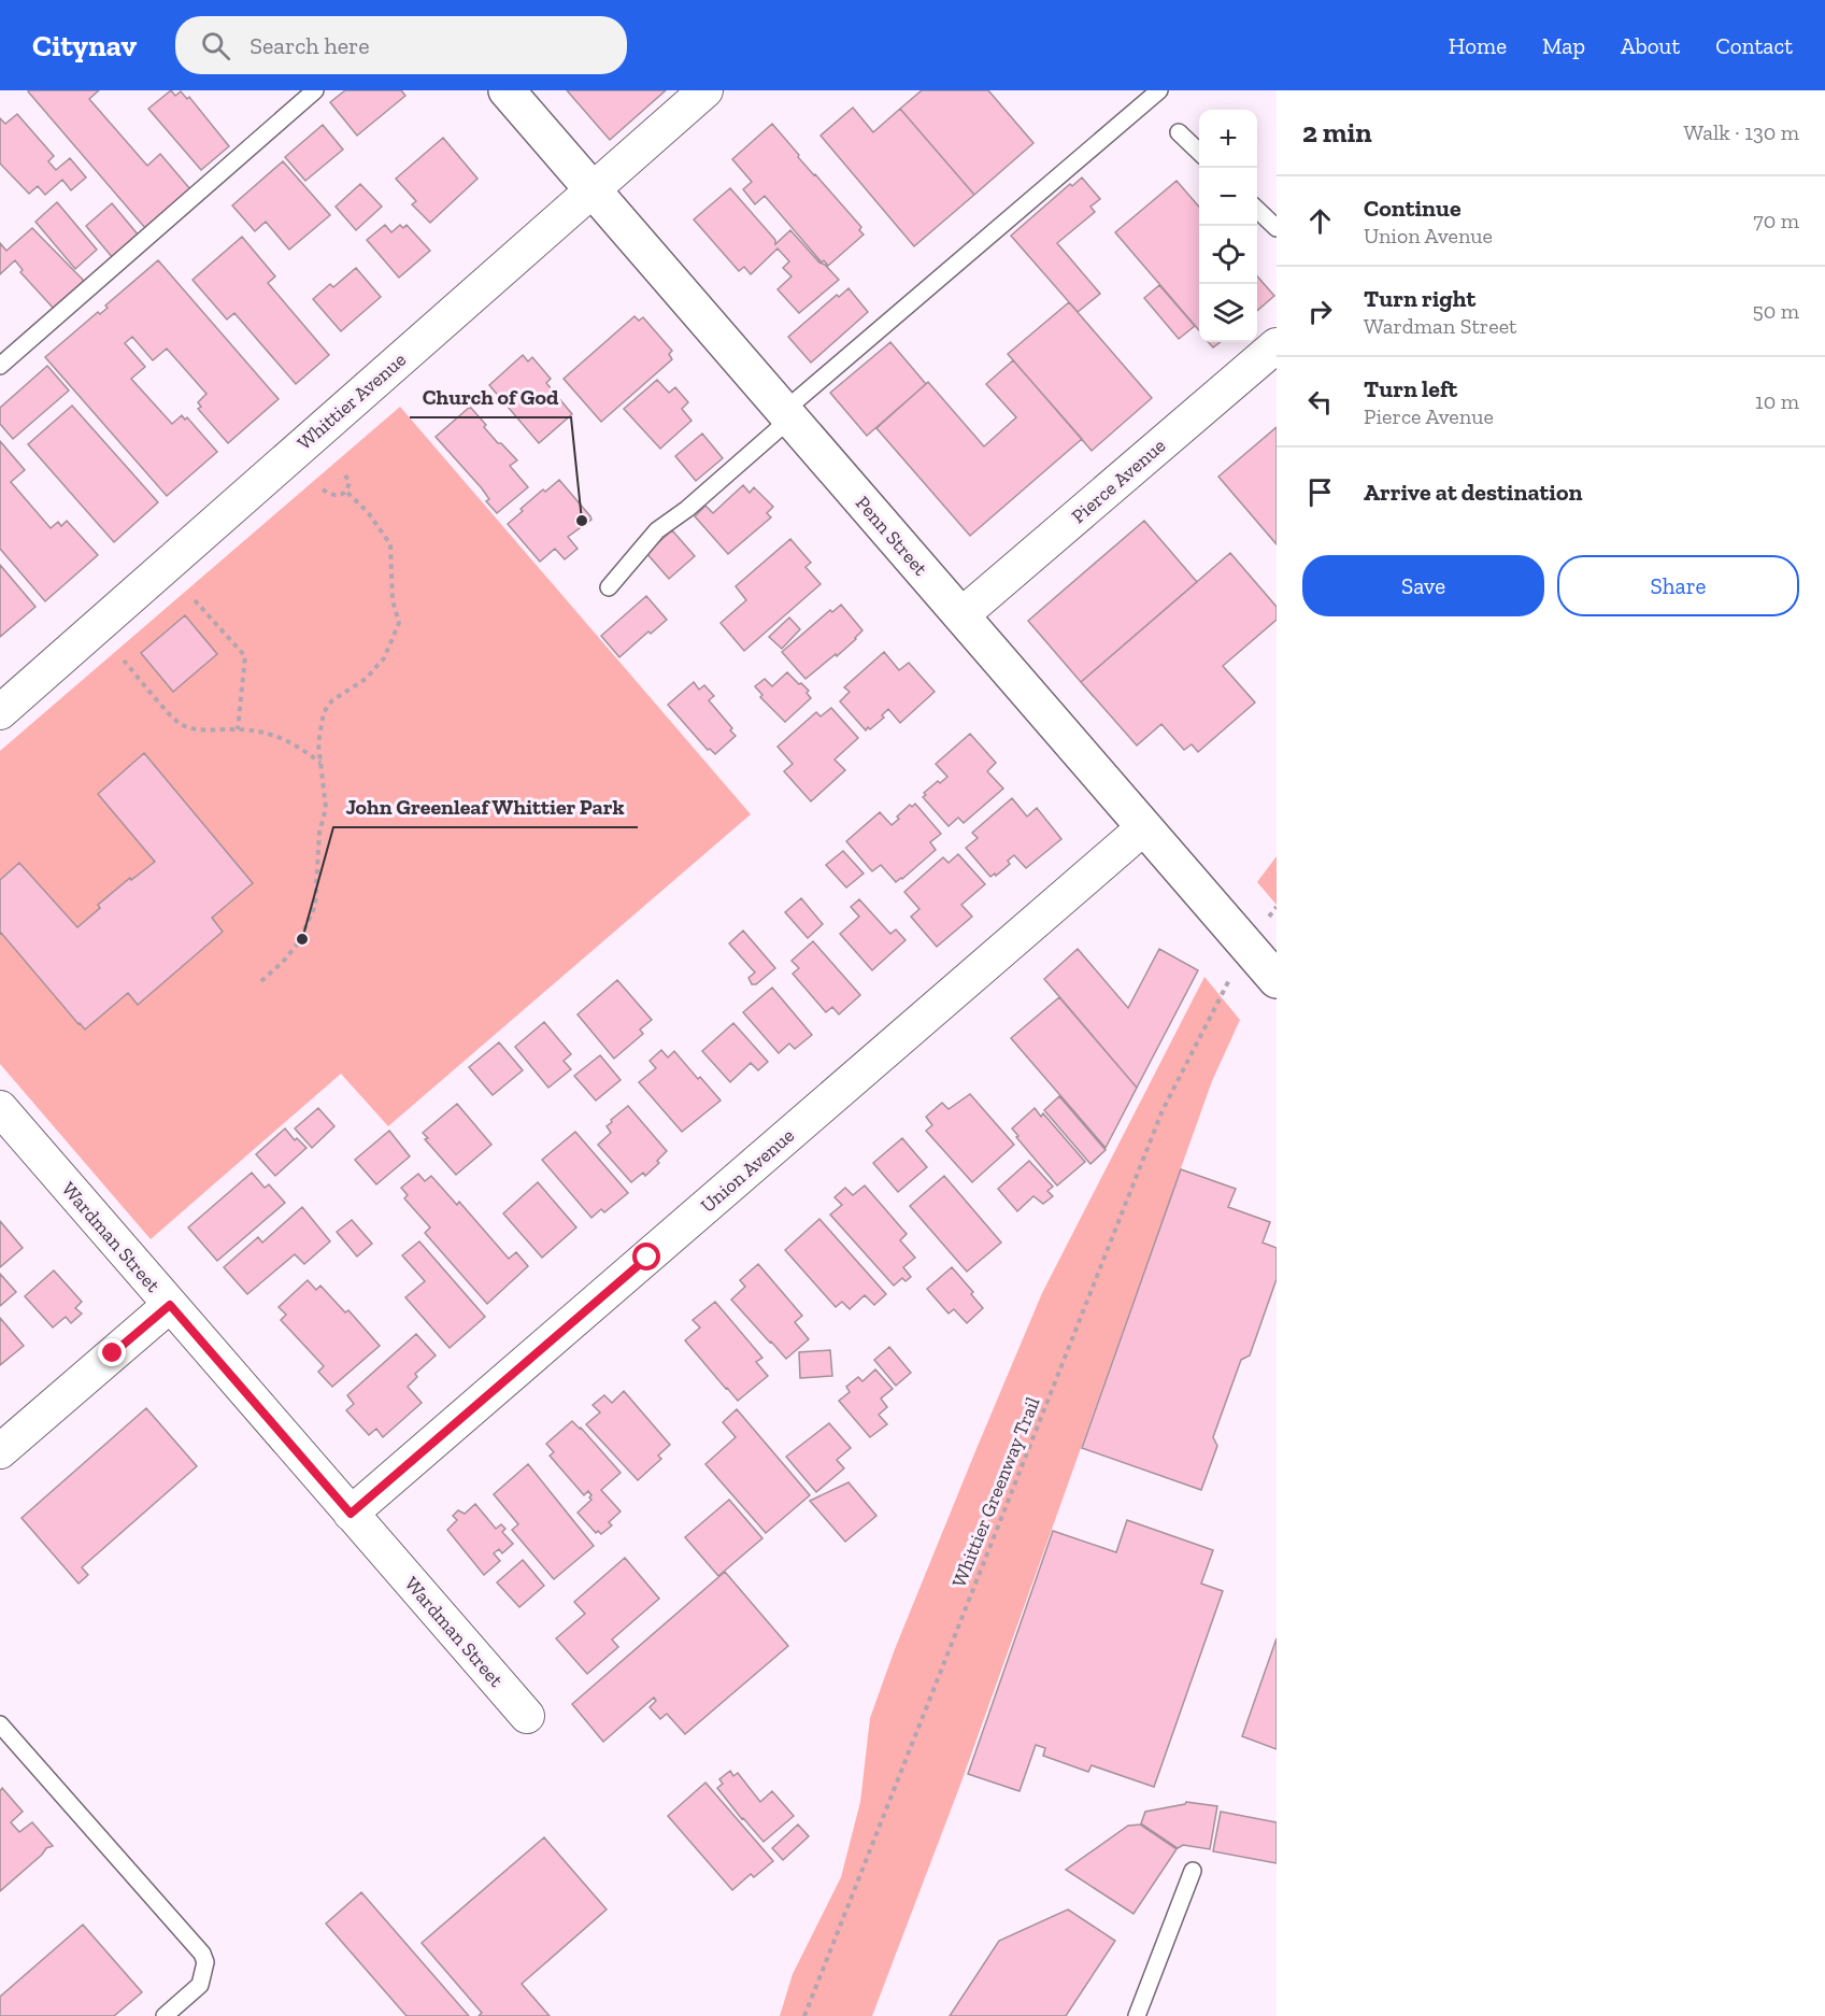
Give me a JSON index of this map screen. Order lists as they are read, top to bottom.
{
  "streets": {
    "street": [
      "Whittier Avenue",
      "Pierce Avenue",
      "Penn Street",
      "Union Avenue",
      "Wardman Street"
    ],
    "path": ["Whittier Greenway Trail"]
  },
  "crossings": [
    ["Whittier Avenue", "Penn Street"],
    ["Pierce Avenue", "Penn Street"],
    ["Penn Street", "Union Avenue"],
    ["Union Avenue", "Wardman Street"]
  ],
  "places": ["Church of God", "John Greenleaf Whittier Park"],
  "page": {
    "header": "Citynav",
    "search": "Search here",
    "nav": [
      "Home",
      "Map",
      "About",
      "Contact"
    ],
    "heading": ["2 min", "Walk · 130 m"],
    "map_buttons": ["+", "−"],
    "list": [
      ["Continue", "Union Avenue", "70 m"],
      ["Turn right", "Wardman Street", "50 m"],
      ["Turn left", "Pierce Avenue", "10 m"],
      "Arrive at destination"
    ],
    "buttons": ["Save", "Share"]
  }
}
